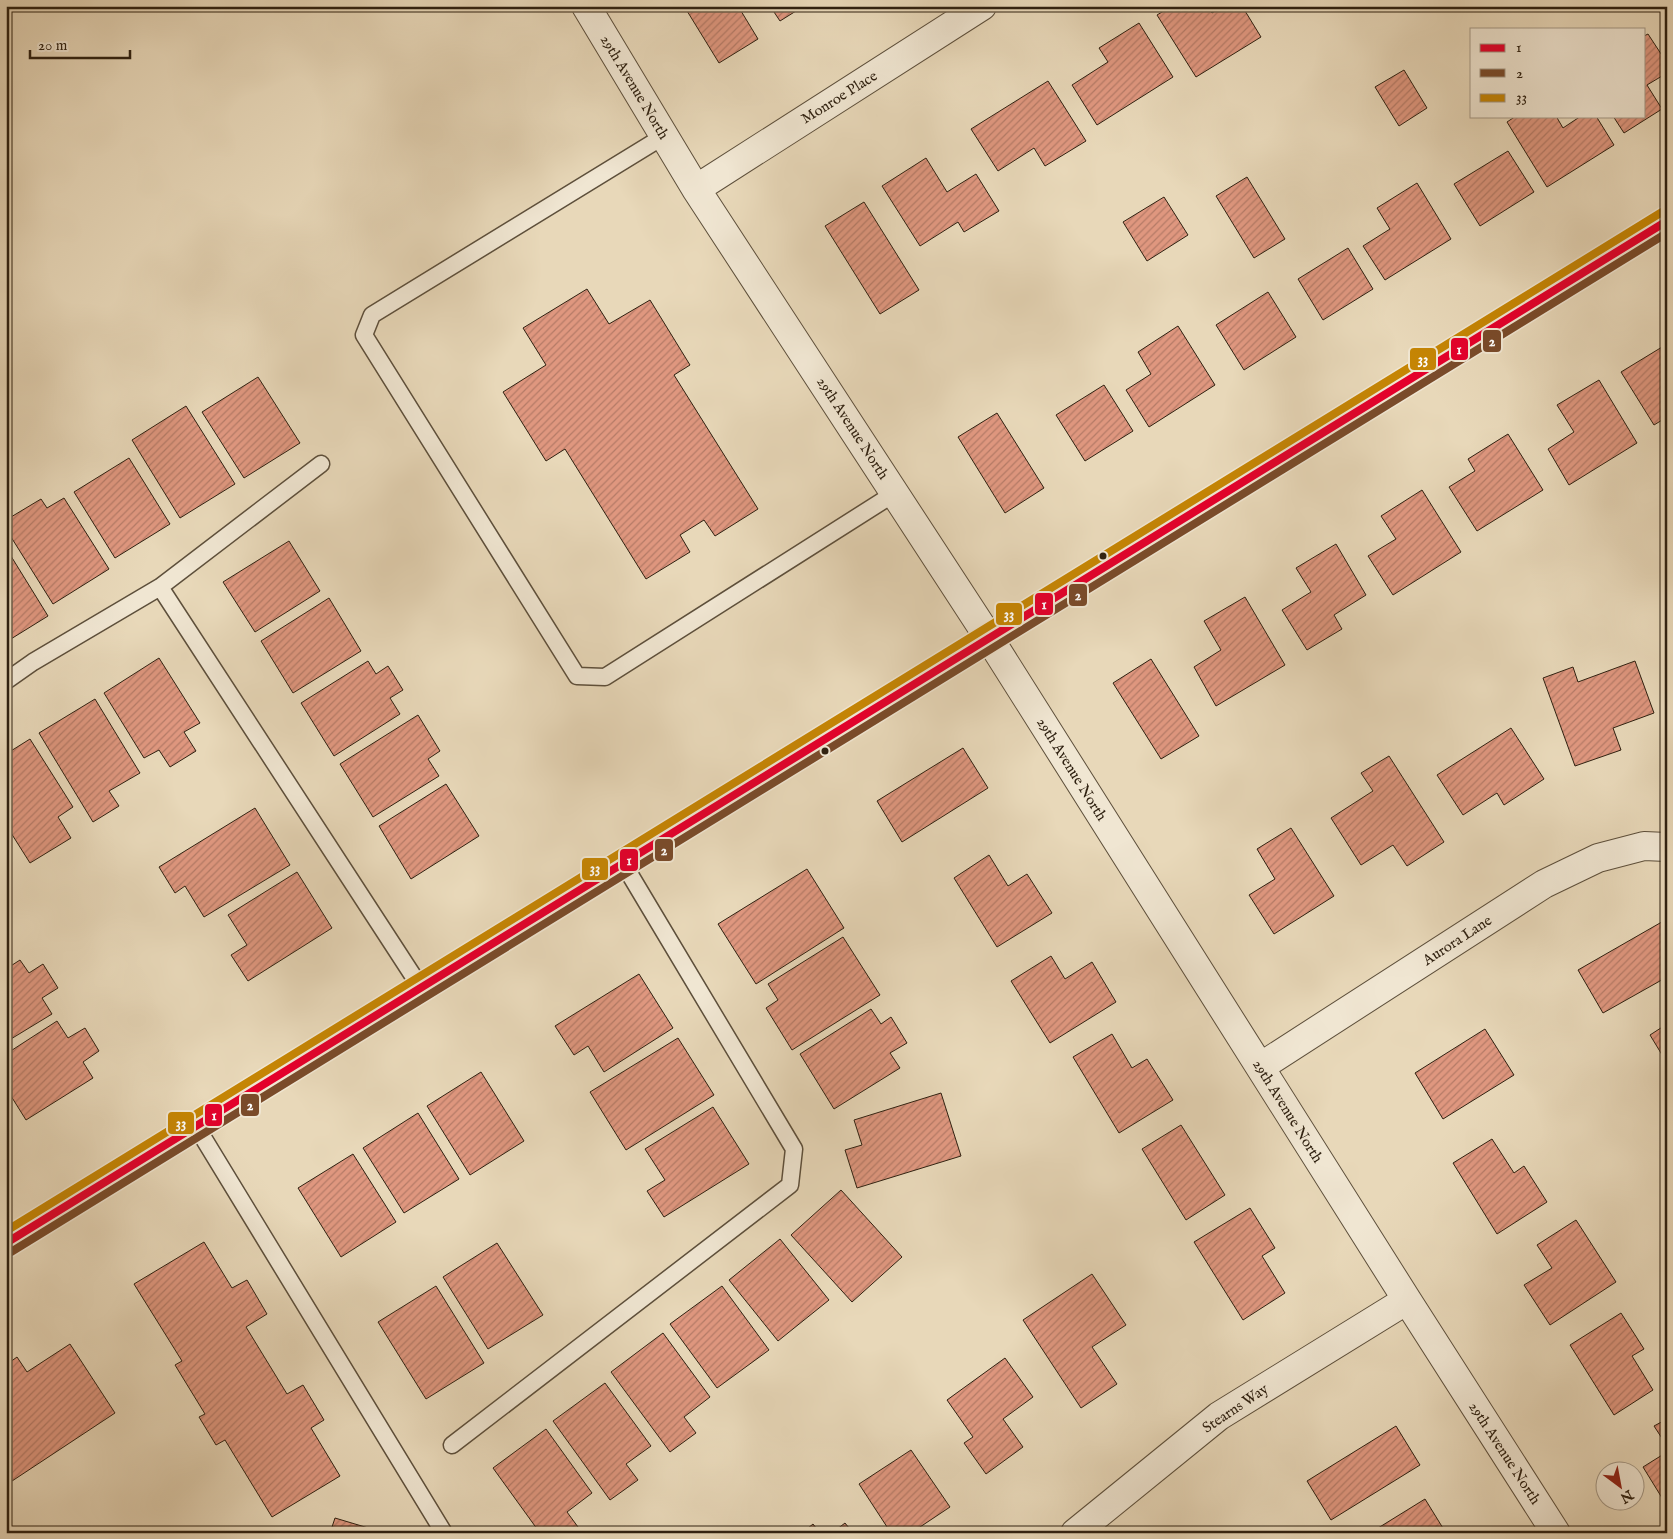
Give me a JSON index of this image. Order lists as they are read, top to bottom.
{
  "streets": {
    "street": [
      "29th Avenue North",
      "Monroe Place",
      "Aurora Lane",
      "Stearns Way"
    ]
  },
  "crossings": [
    ["29th Avenue North", "Monroe Place"],
    ["29th Avenue North", "Aurora Lane"],
    ["29th Avenue North", "Stearns Way"]
  ],
  "lines": ["transit line 33", "transit line 1", "transit line 2"],
  "legend": ["1", "2", "33"],
  "scale_bar": "20 m",
  "north": "bottom right"
}
